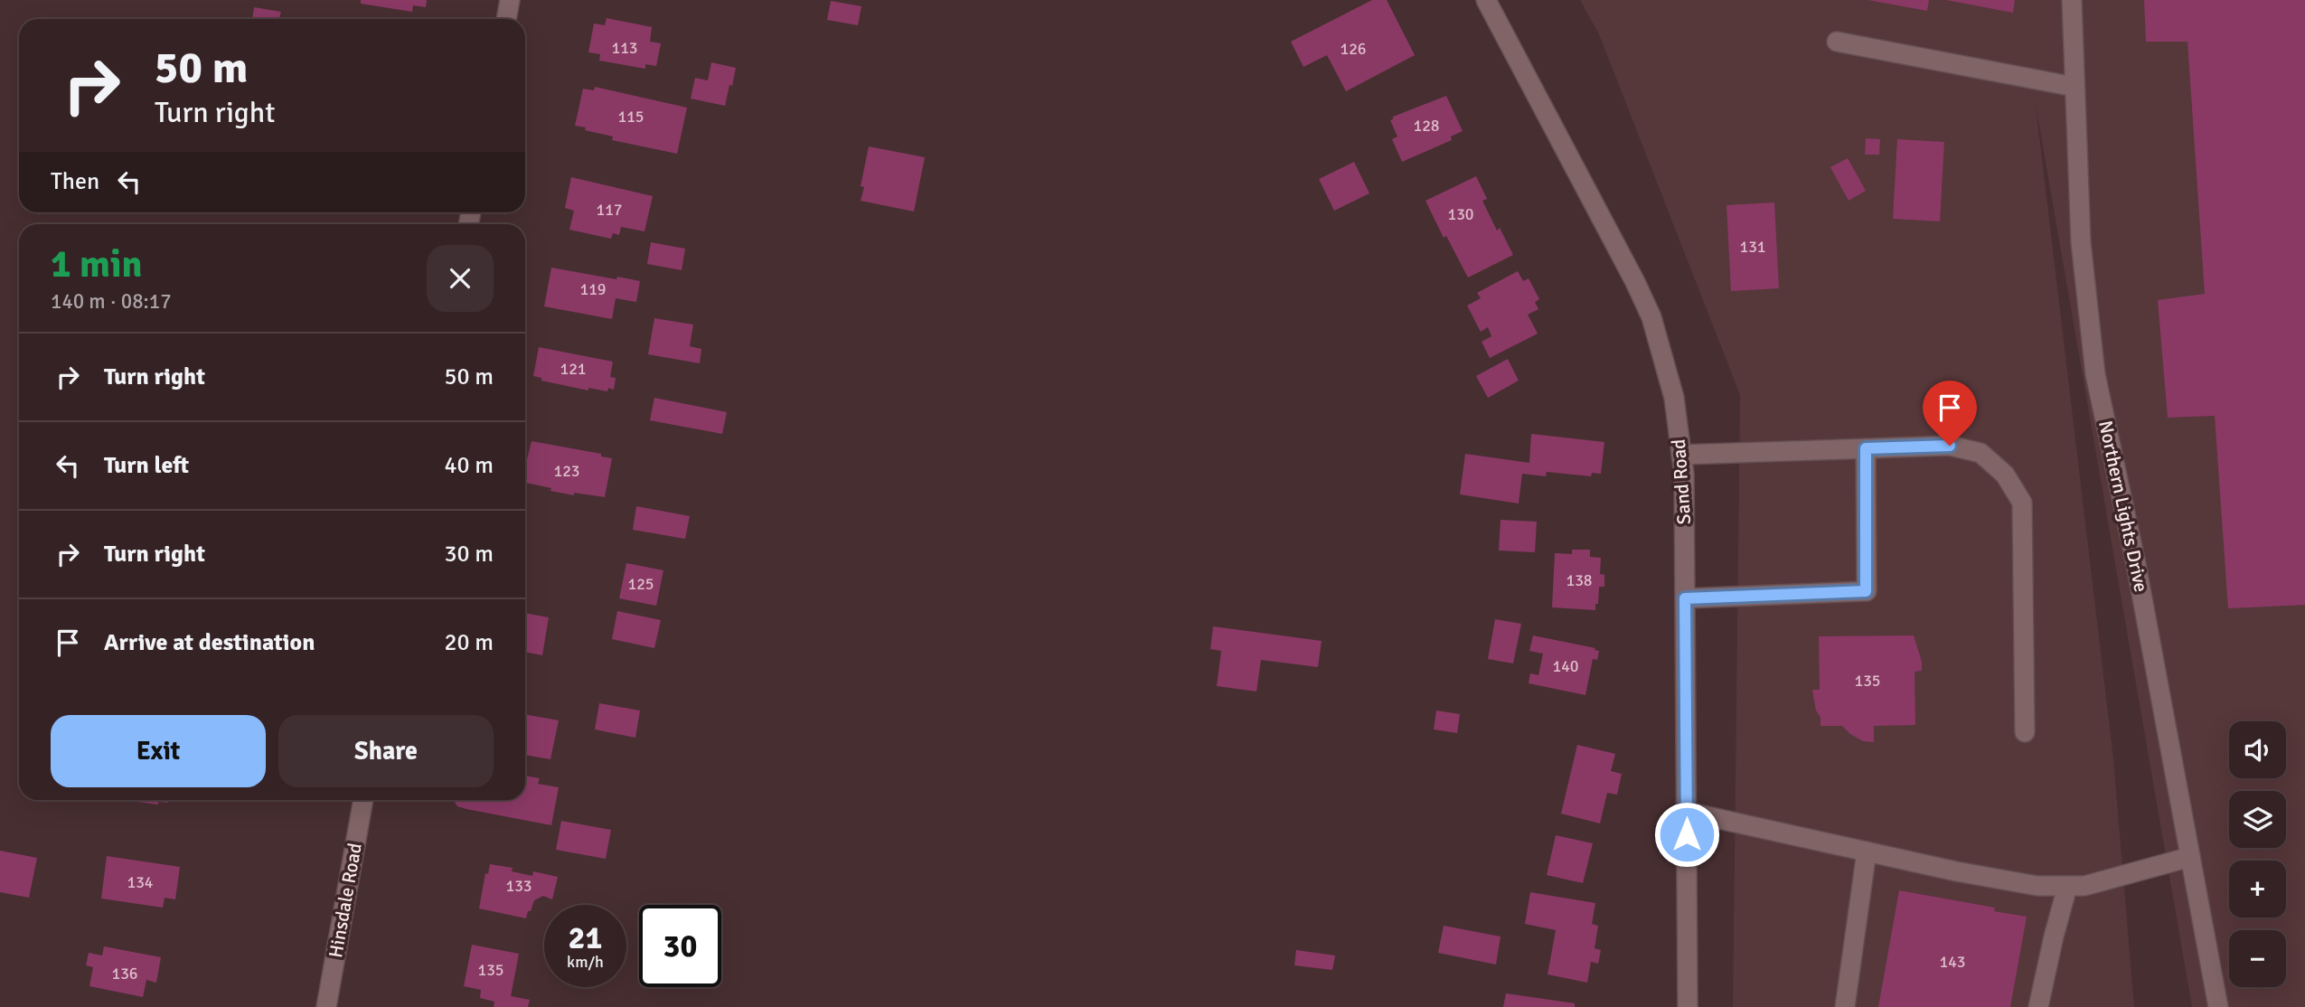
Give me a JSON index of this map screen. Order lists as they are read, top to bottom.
{
  "streets": {
    "street": ["Sand Road", "Northern Lights Drive", "Hinsdale Road"]
  },
  "house_numbers": [
    "113",
    "126",
    "115",
    "128",
    "117",
    "130",
    "131",
    "119",
    "121",
    "123",
    "138",
    "125",
    "140",
    "135",
    "134",
    "133",
    "143",
    "135",
    "136"
  ],
  "page": {
    "turn": ["50 m", "Turn right"],
    "then": "Then",
    "heading": ["1 min", "140 m · 08:17"],
    "list": [
      {
        "name": "Turn right",
        "value": "50 m"
      },
      {
        "name": "Turn left",
        "value": "40 m"
      },
      {
        "name": "Turn right",
        "value": "30 m"
      },
      {
        "name": "Arrive at destination",
        "value": "20 m"
      }
    ],
    "buttons": ["Exit", "Share"],
    "map_buttons": ["+", "−"],
    "speed": "21 km/h",
    "limit": "30"
  }
}
